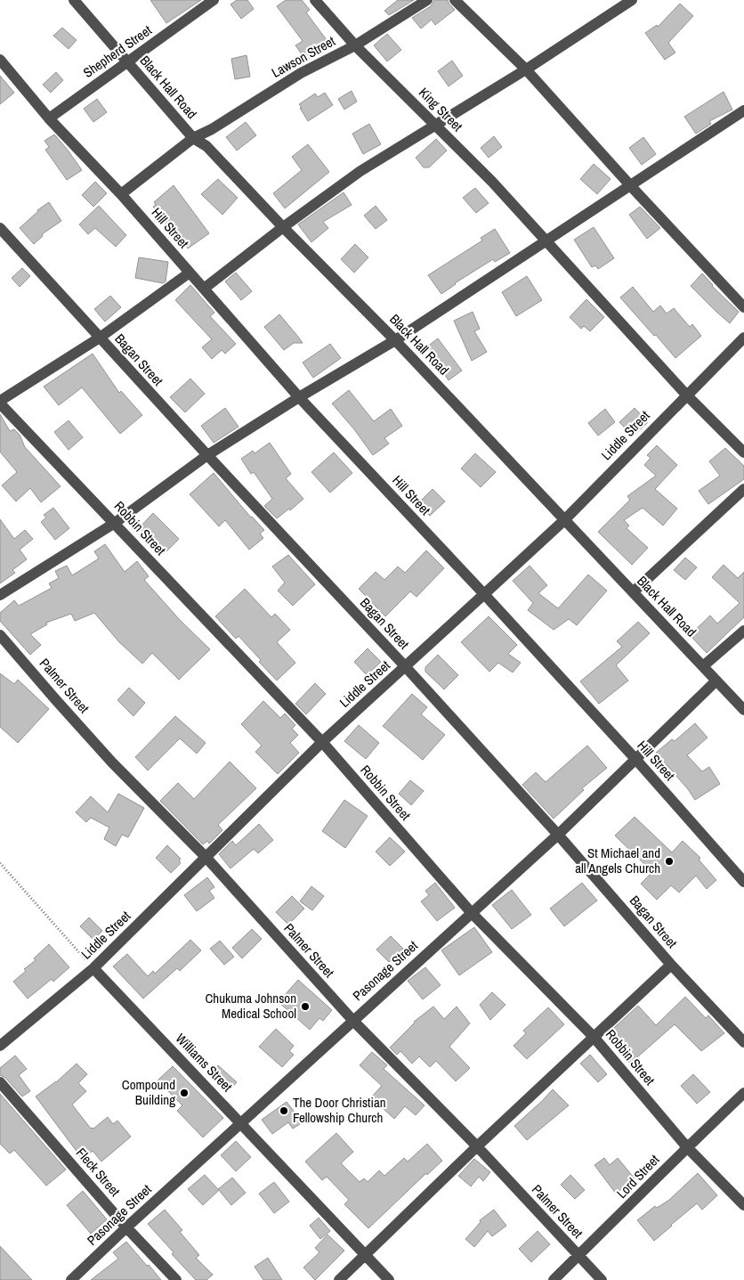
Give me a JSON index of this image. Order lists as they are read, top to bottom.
{
  "streets": {
    "street": [
      "Shepherd Street",
      "Lawson Street",
      "Black Hall Road",
      "King Street",
      "Hill Street",
      "Bagan Street",
      "Liddle Street",
      "Robbin Street",
      "Palmer Street",
      "Pasonage Street",
      "Williams Street",
      "Fleck Street",
      "Lord Street"
    ]
  },
  "crossings": [
    ["Shepherd Street", "Black Hall Road"],
    ["Shepherd Street", "Hill Street"],
    ["Lawson Street", "Black Hall Road"],
    ["Lawson Street", "King Street"],
    ["Lawson Street", "Hill Street"],
    ["Black Hall Road", "Liddle Street"],
    ["Black Hall Road", "Pasonage Street"],
    ["King Street", "Liddle Street"],
    ["Hill Street", "Liddle Street"],
    ["Hill Street", "Pasonage Street"],
    ["Bagan Street", "Liddle Street"],
    ["Bagan Street", "Pasonage Street"],
    ["Liddle Street", "Robbin Street"],
    ["Liddle Street", "Palmer Street"],
    ["Liddle Street", "Williams Street"],
    ["Robbin Street", "Pasonage Street"],
    ["Robbin Street", "Lord Street"],
    ["Palmer Street", "Pasonage Street"],
    ["Palmer Street", "Lord Street"],
    ["Pasonage Street", "Williams Street"],
    ["Pasonage Street", "Fleck Street"]
  ],
  "places": [
    "St Michael and all Angels Church",
    "Chukuma Johnson Medical School",
    "Compound Building",
    "The Door Christian Fellowship Church"
  ]
}
